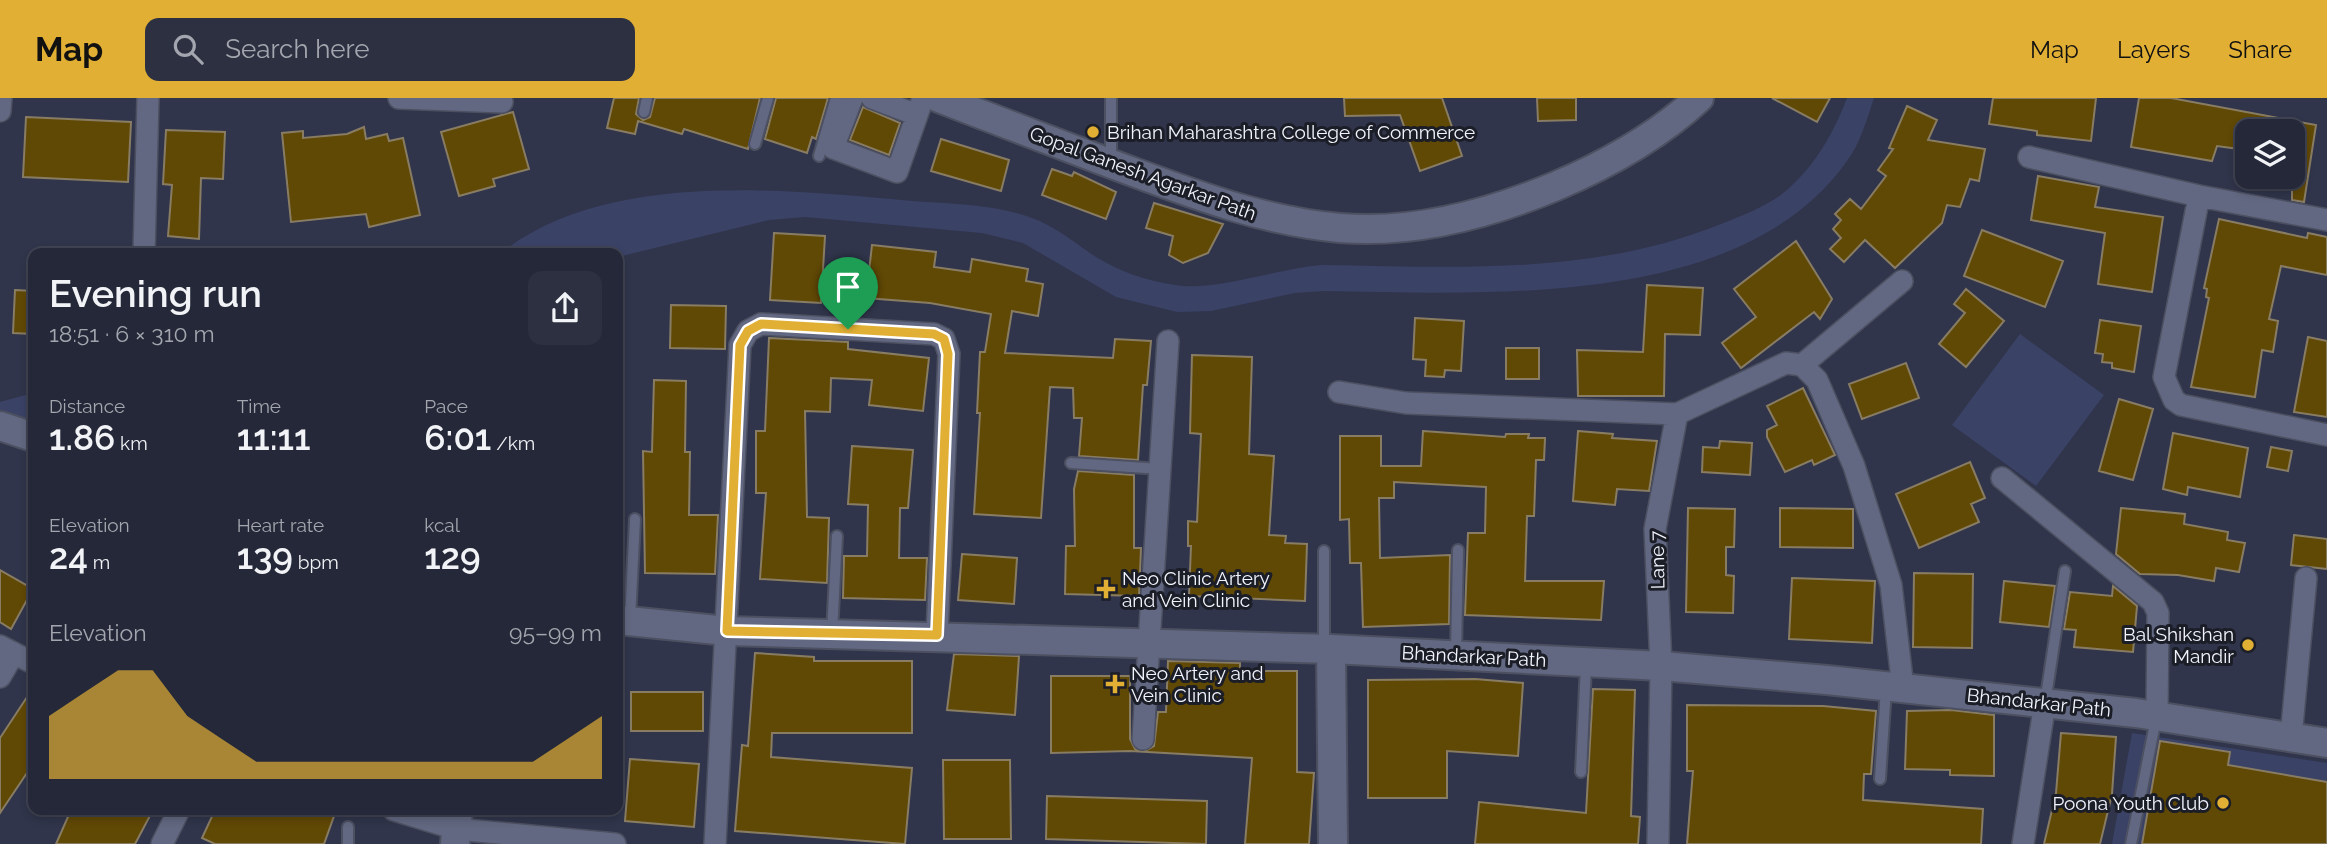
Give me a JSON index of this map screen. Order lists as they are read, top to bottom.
{
  "streets": {
    "street": ["Gopal Ganesh Agarkar Path", "Lane 7", "Bhandarkar Path"]
  },
  "crossings": [
    ["Lane 7", "Bhandarkar Path"]
  ],
  "places": {
    "other": ["Brihan Maharashtra College of Commerce", "Bal Shikshan Mandir", "Poona Youth Club"],
    "health": ["Neo Clinic Artery and Vein Clinic", "Neo Artery and Vein Clinic"]
  },
  "page": {
    "header": "Map",
    "search": "Search here",
    "nav": ["Map", "Layers", "Share"],
    "heading": ["Evening run", "18:51 · 6 × 310 m"],
    "stats": [
      ["Distance", "1.86 km"],
      ["Time", "11:11"],
      ["Pace", "6:01 /km"],
      ["Elevation", "24 m"],
      ["Heart rate", "139 bpm"],
      ["kcal", "129"]
    ],
    "chart": ["Elevation", "95–99 m"]
  }
}
